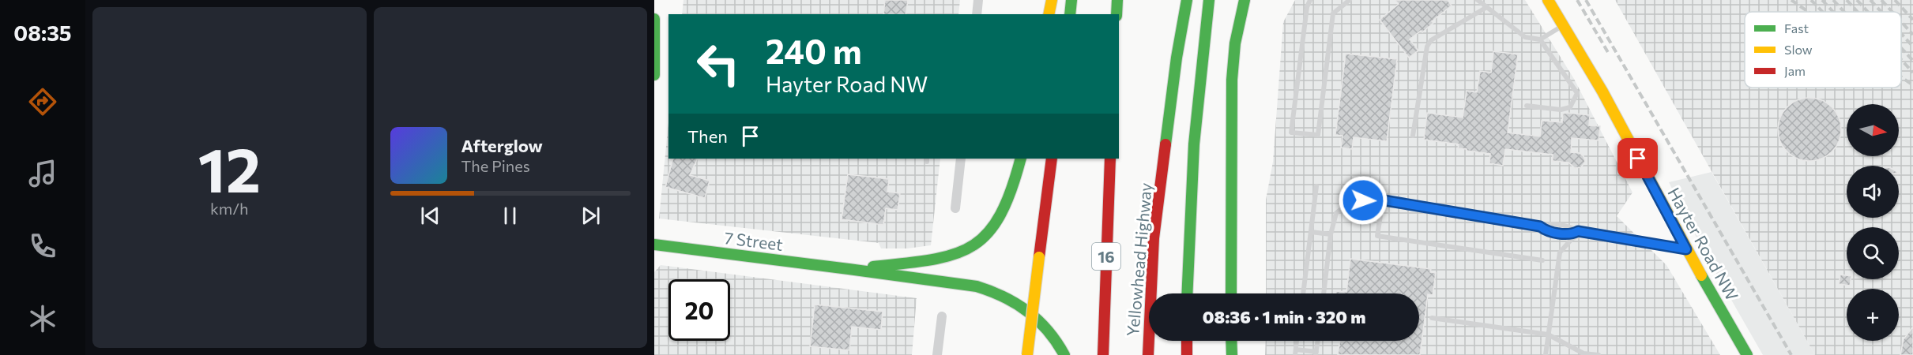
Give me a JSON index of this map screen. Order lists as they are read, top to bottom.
{
  "streets": {
    "main road": [
      "7 Street",
      "Hayter Road NW",
      "16",
      "Yellowhead Highway"
    ]
  },
  "legend": ["Fast", "Slow", "Jam"],
  "north": "right",
  "page": {
    "tabs": "08:35",
    "tile": ["12", "km/h"],
    "turn": ["240 m", "Hayter Road NW"],
    "map_buttons": "+",
    "then": "Then",
    "song": ["Afterglow", "The Pines"],
    "limit": "20",
    "trip": "08:36 · 1 min · 320 m"
  }
}
